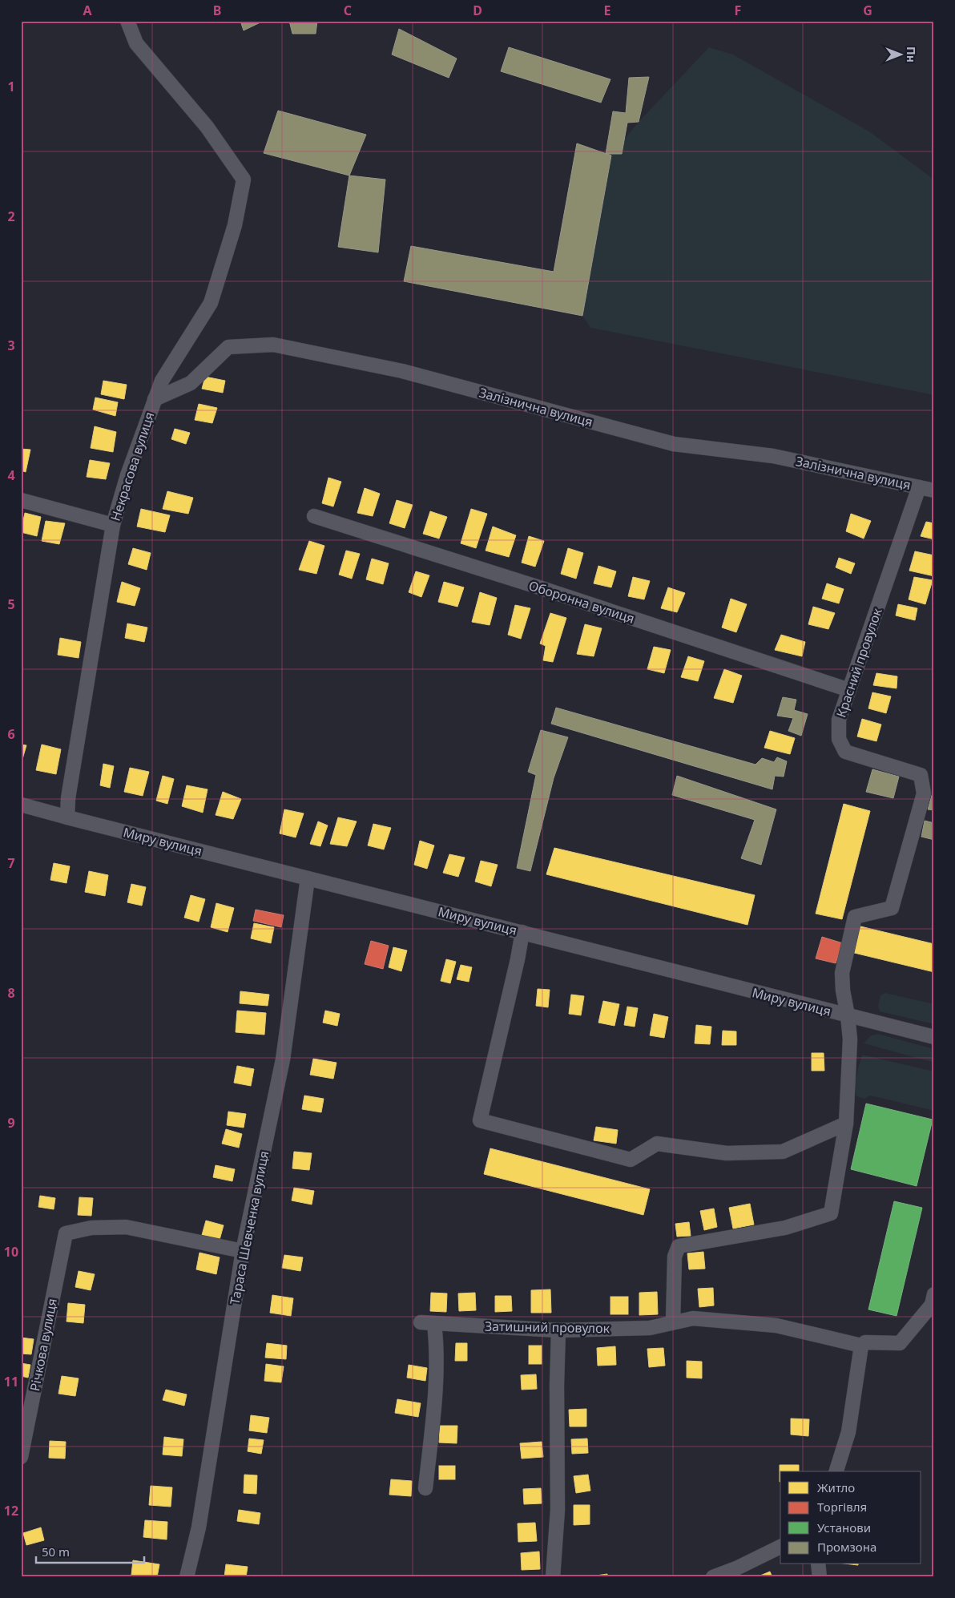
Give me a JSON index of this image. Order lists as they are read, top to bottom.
{
  "streets": {
    "street": [
      "Залізнична вулиця",
      "Некрасова вулиця",
      "Оборонна вулиця",
      "Красний провулок",
      "Миру вулиця",
      "Тараса Шевченка вулиця",
      "Затишний провулок",
      "Річкова вулиця"
    ]
  },
  "crossings": [
    ["Залізнична вулиця", "Некрасова вулиця"],
    ["Залізнична вулиця", "Красний провулок"],
    ["Некрасова вулиця", "Миру вулиця"],
    ["Оборонна вулиця", "Красний провулок"],
    ["Красний провулок", "Миру вулиця"],
    ["Миру вулиця", "Тараса Шевченка вулиця"],
    ["Тараса Шевченка вулиця", "Річкова вулиця"]
  ],
  "legend": [
    "Житло",
    "Торгівля",
    "Установи",
    "Промзона"
  ],
  "scale_bar": "50 m",
  "north": "right",
  "grid": {
    "columns": [
      "A",
      "B",
      "C",
      "D",
      "E",
      "F",
      "G"
    ],
    "rows": [
      "1",
      "2",
      "3",
      "4",
      "5",
      "6",
      "7",
      "8",
      "9",
      "10",
      "11",
      "12"
    ]
  }
}
